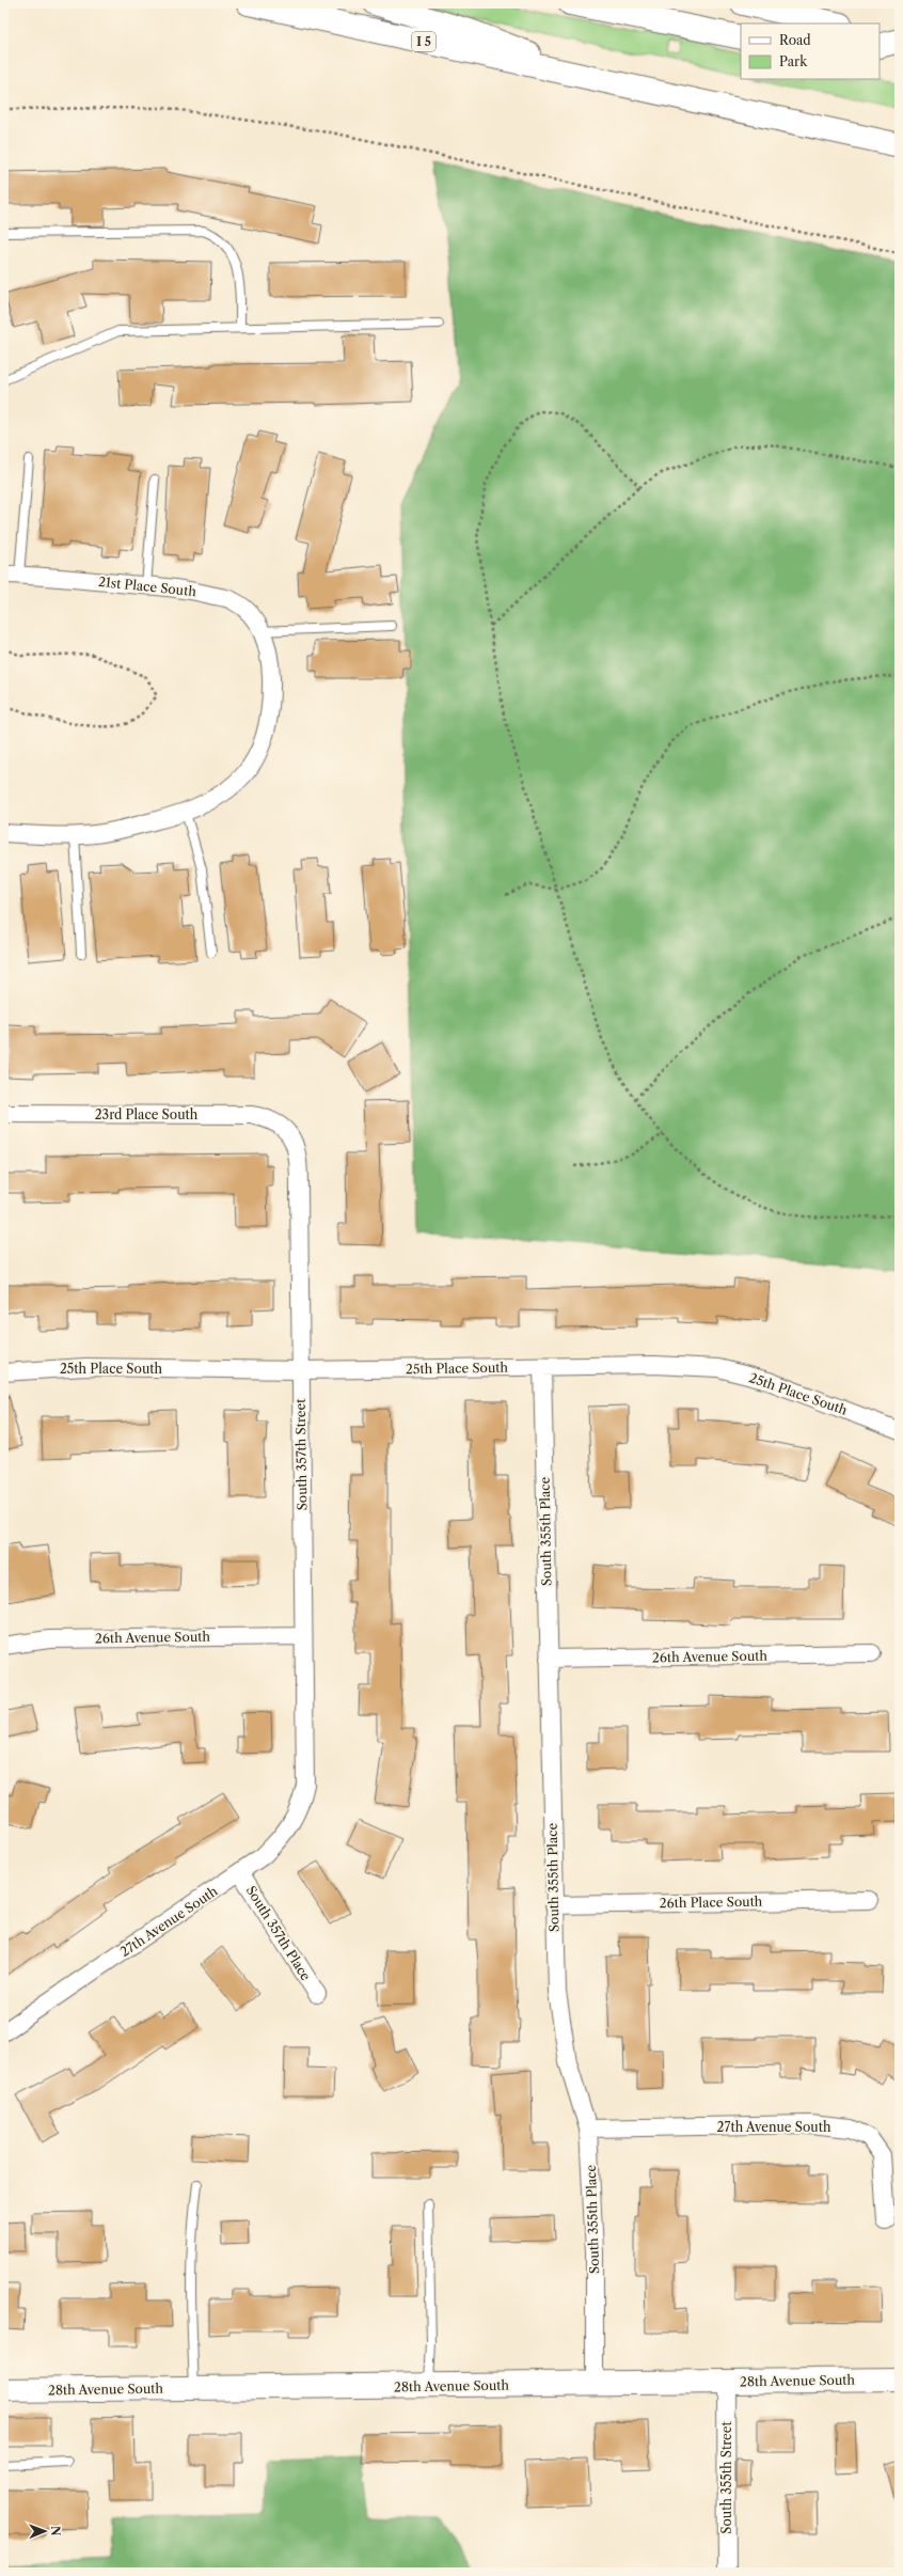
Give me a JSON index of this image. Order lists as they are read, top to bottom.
{
  "streets": {
    "main road": ["I 5", "28th Avenue South"],
    "street": [
      "21st Place South",
      "23rd Place South",
      "25th Place South",
      "South 357th Street",
      "South 355th Place",
      "26th Avenue South",
      "26th Place South",
      "27th Avenue South",
      "South 357th Place",
      "South 355th Street"
    ]
  },
  "crossings": [
    ["23rd Place South", "South 357th Street"],
    ["25th Place South", "South 357th Street"],
    ["25th Place South", "South 355th Place"],
    ["South 357th Street", "26th Avenue South"],
    ["South 357th Street", "27th Avenue South"],
    ["South 355th Place", "26th Avenue South"],
    ["South 355th Place", "26th Place South"],
    ["South 355th Place", "27th Avenue South"],
    ["South 355th Place", "28th Avenue South"],
    ["27th Avenue South", "South 357th Place"],
    ["28th Avenue South", "South 355th Street"]
  ],
  "legend": ["Road", "Park"],
  "north": "right"
}
